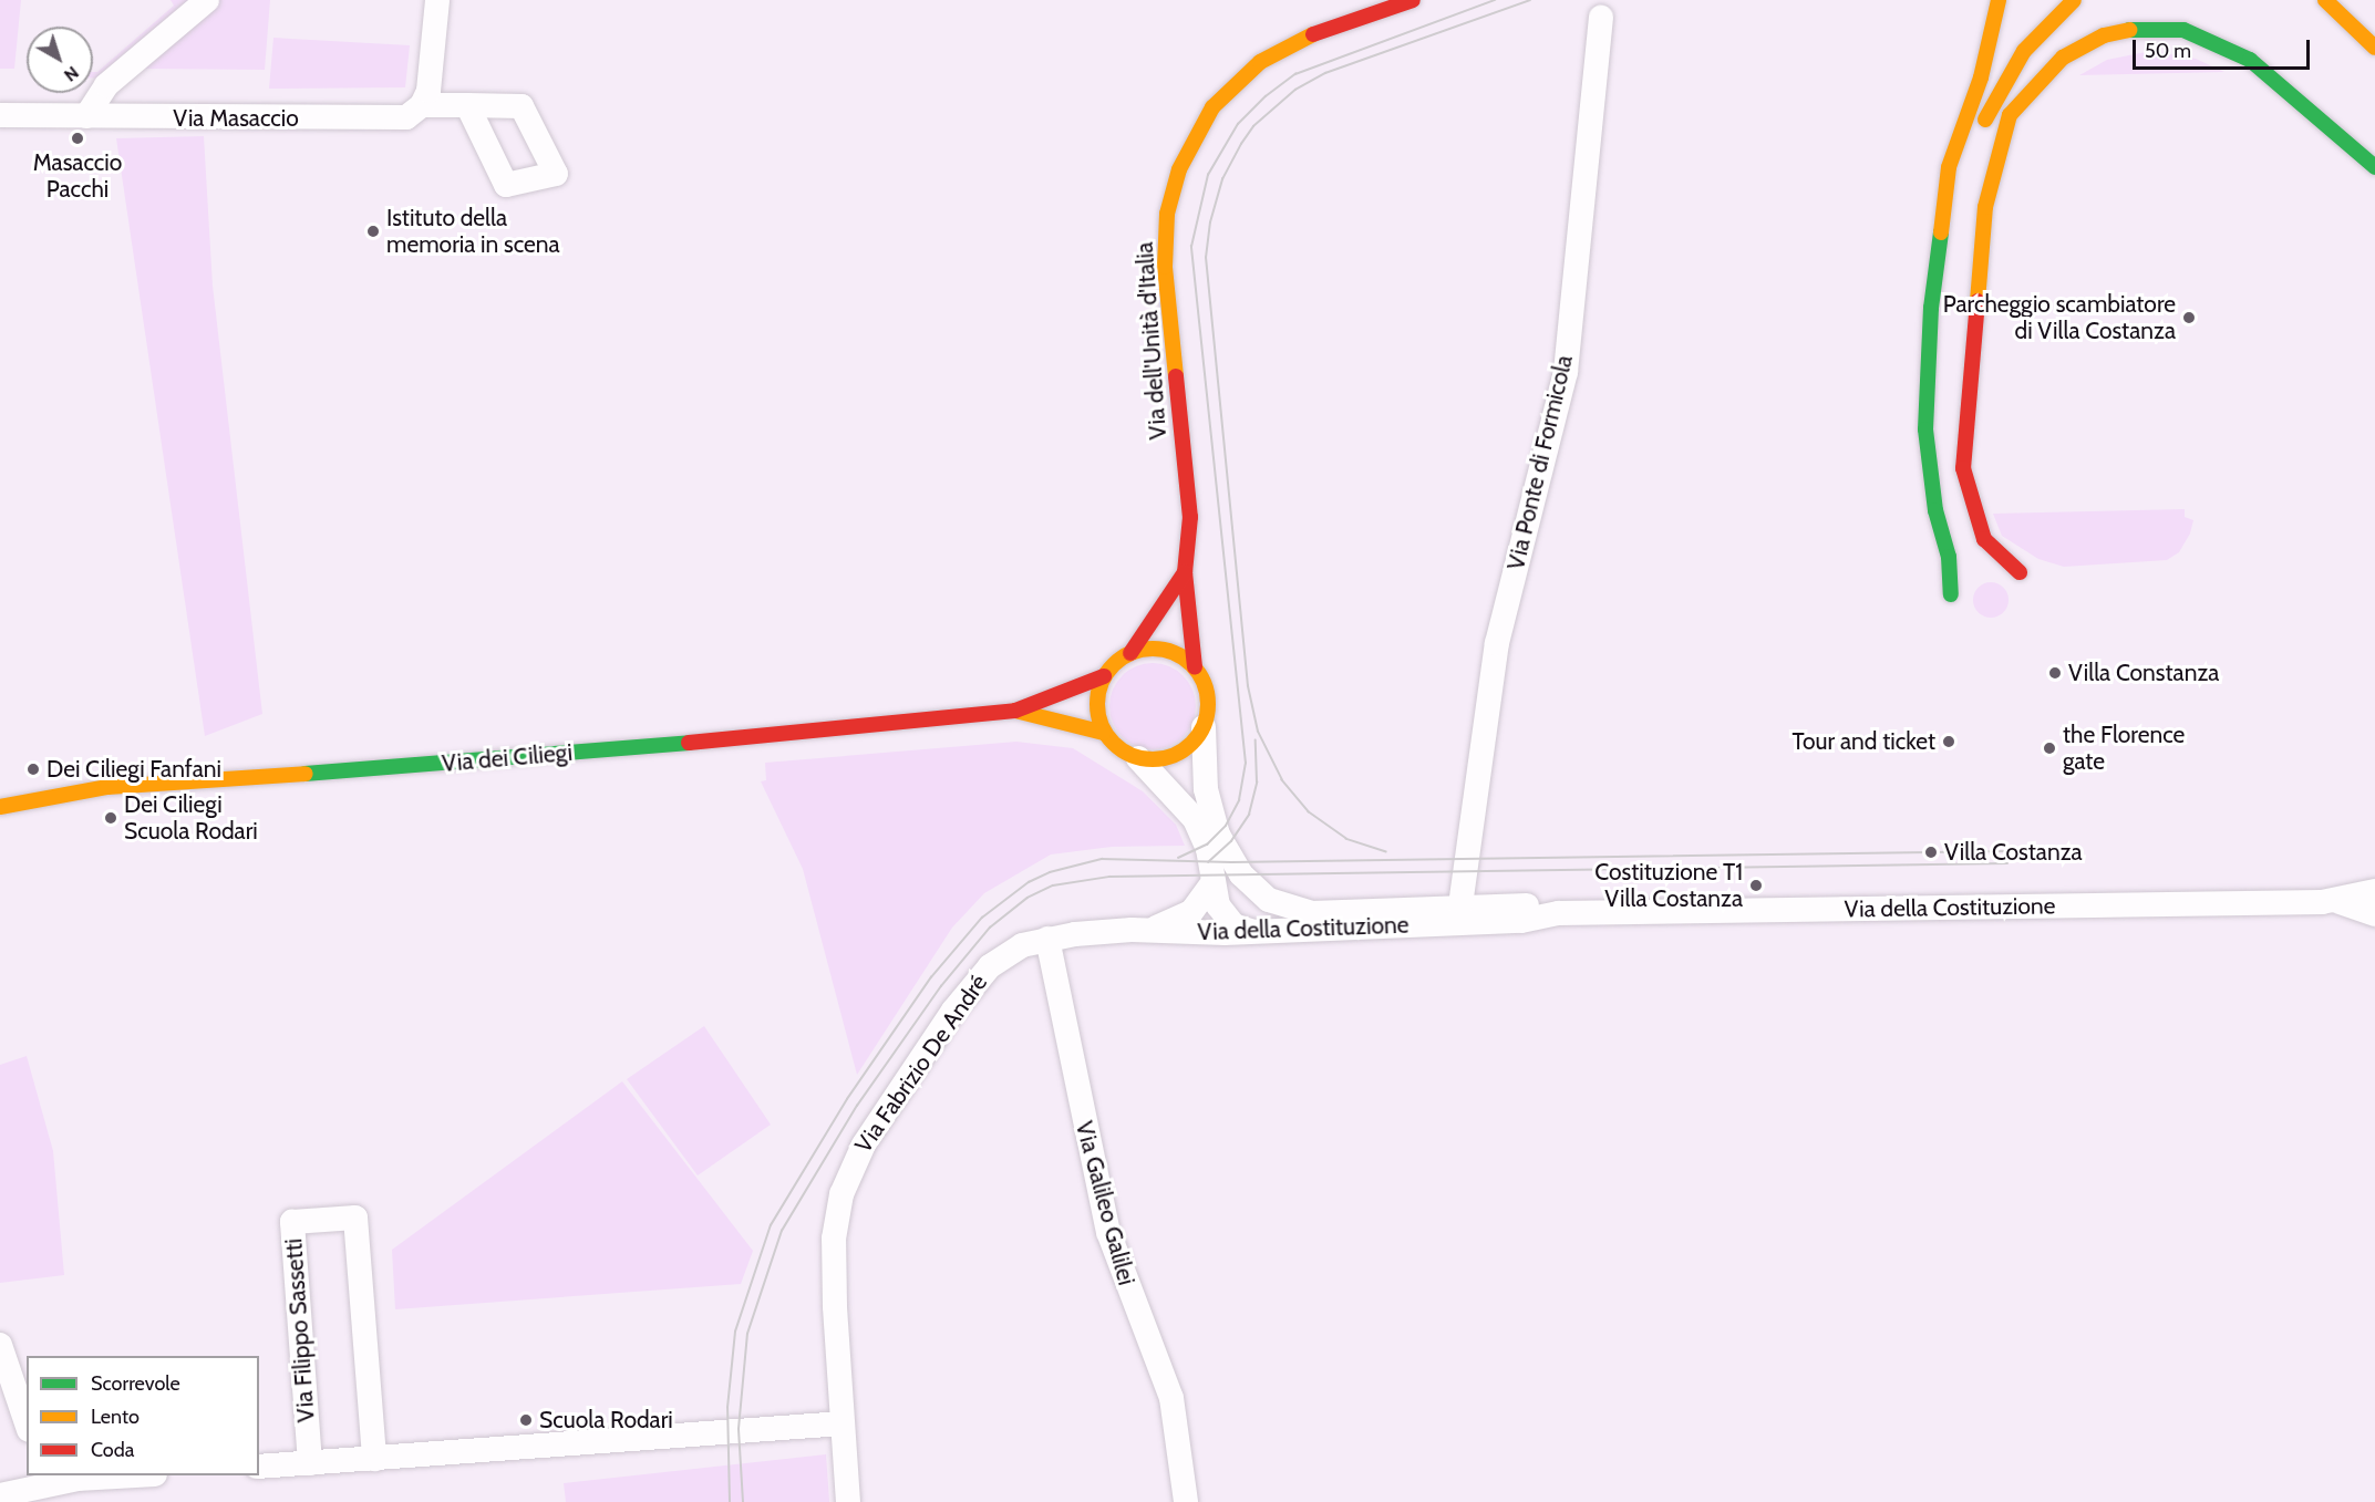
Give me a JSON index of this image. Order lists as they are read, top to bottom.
{
  "streets": {
    "main road": ["Via dell'Unità d'Italia", "Via dei Ciliegi"],
    "street": [
      "Via Masaccio",
      "Via Ponte di Formicola",
      "Via della Costituzione",
      "Via Fabrizio De André",
      "Via Galileo Galilei",
      "Via Filippo Sassetti"
    ]
  },
  "crossings": [
    ["Via dell'Unità d'Italia", "Via dei Ciliegi"],
    ["Via dell'Unità d'Italia", "Via della Costituzione"],
    ["Via Ponte di Formicola", "Via della Costituzione"],
    ["Via dei Ciliegi", "Via della Costituzione"],
    ["Via della Costituzione", "Via Fabrizio De André"],
    ["Via della Costituzione", "Via Galileo Galilei"],
    ["Via Fabrizio De André", "Via Galileo Galilei"]
  ],
  "places": [
    "Masaccio Pacchi",
    "Istituto della memoria in scena",
    "Parcheggio scambiatore di Villa Costanza",
    "Villa Constanza",
    "Tour and ticket",
    "the Florence gate",
    "Dei Ciliegi Fanfani",
    "Dei Ciliegi Scuola Rodari",
    "Villa Costanza",
    "Costituzione T1 Villa Costanza",
    "Scuola Rodari"
  ],
  "legend": ["Scorrevole", "Lento", "Coda"],
  "scale_bar": "50 m",
  "north": "bottom right"
}
